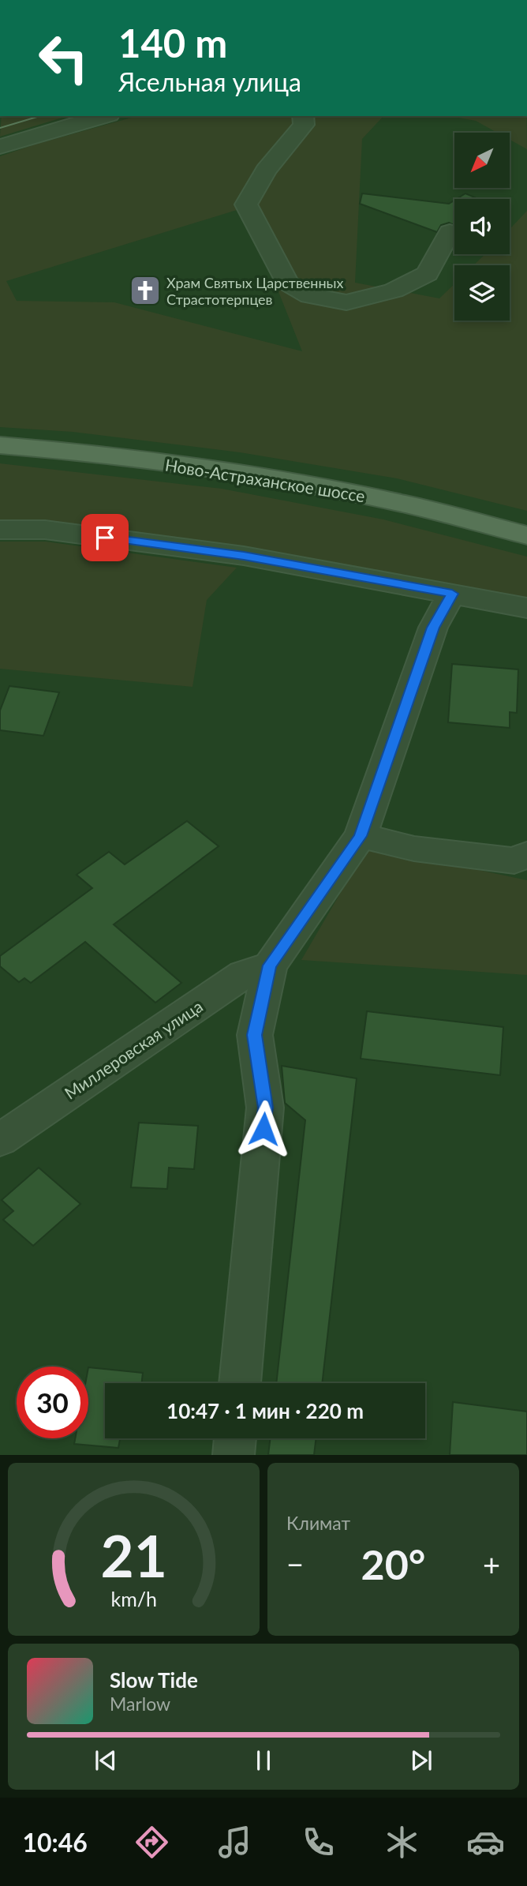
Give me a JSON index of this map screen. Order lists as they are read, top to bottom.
{
  "streets": {
    "main road": ["Ново-Астраханское шоссе"],
    "street": ["Миллеровская улица"]
  },
  "places": {
    "church": ["Храм Святых Царственных Страстотерпцев"]
  },
  "north": "bottom left",
  "page": {
    "turn": ["140 m", "Ясельная улица"],
    "limit": "30",
    "trip": "10:47 · 1 мин · 220 m",
    "tile": "Климат",
    "heat": ["−", "20°", "+"],
    "song": ["Slow Tide", "Marlow"],
    "tabs": "10:46",
    "gauge": ["21", "km/h"]
  }
}
